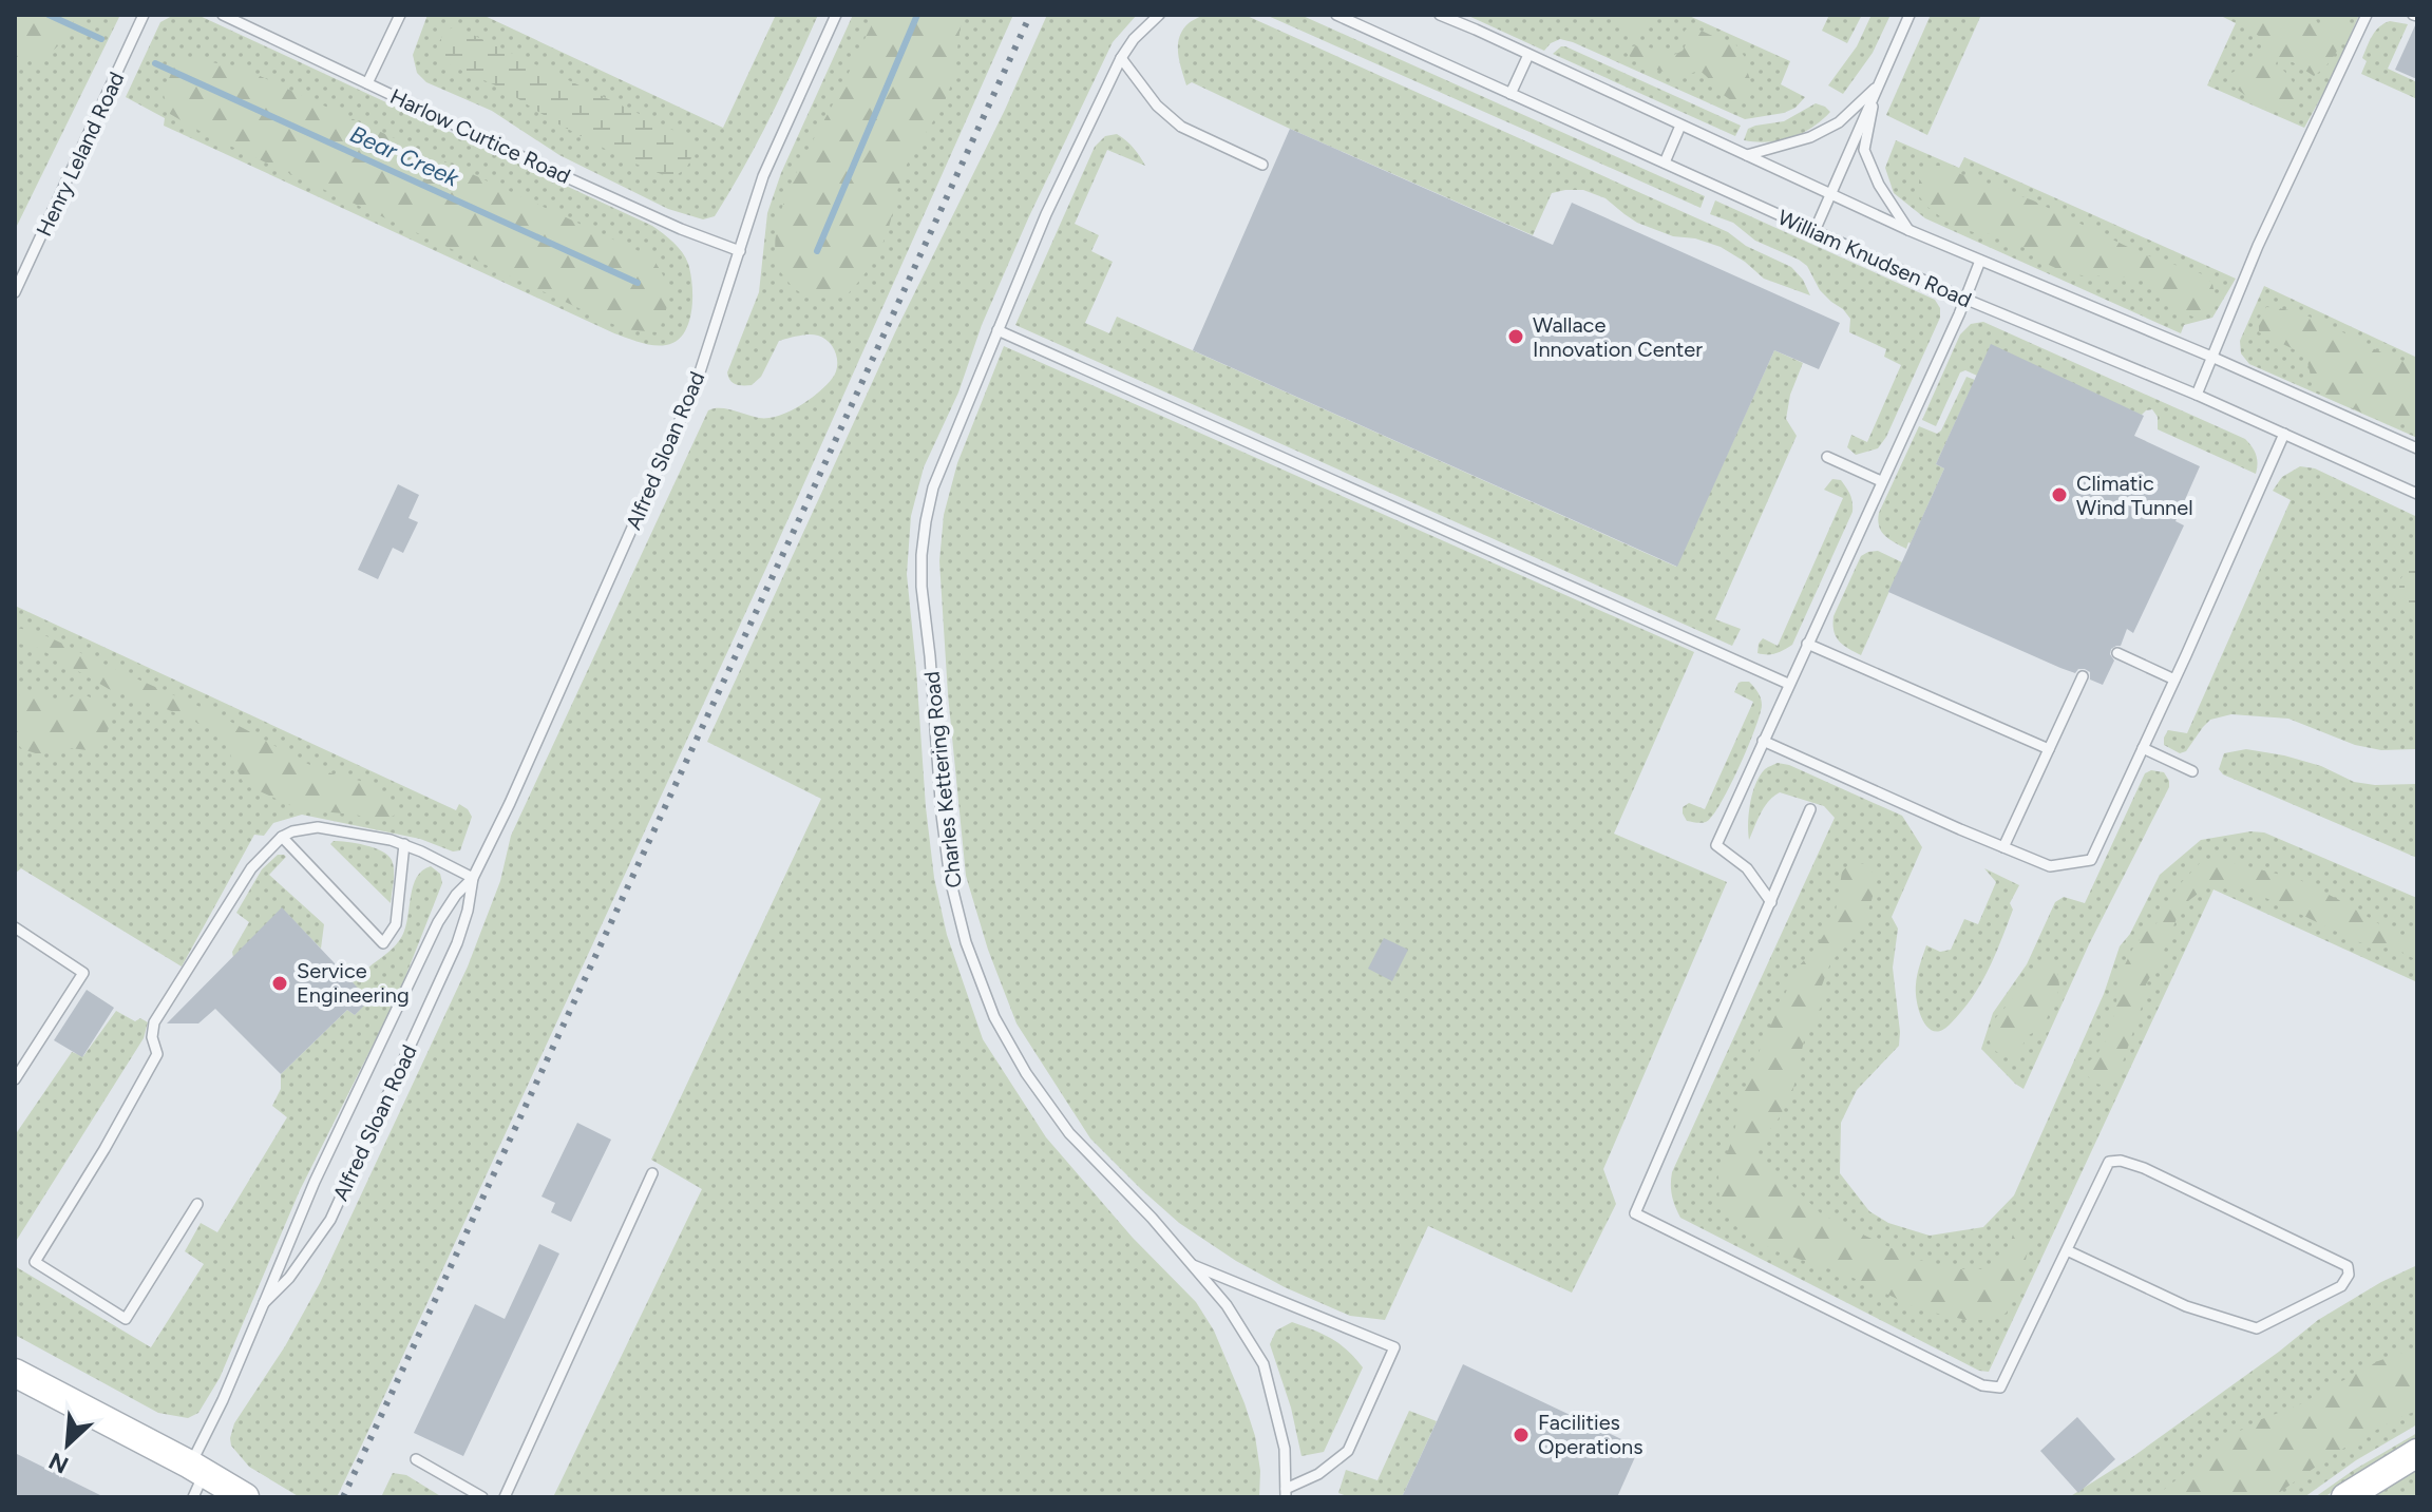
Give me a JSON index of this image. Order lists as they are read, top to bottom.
{
  "streets": {
    "lane": [
      "Harlow Curtice Road",
      "Henry Leland Road",
      "William Knudsen Road",
      "Alfred Sloan Road",
      "Charles Kettering Road"
    ]
  },
  "crossings": [
    ["Harlow Curtice Road", "Alfred Sloan Road"]
  ],
  "water": ["Bear Creek"],
  "places": [
    "Wallace Innovation Center",
    "Climatic Wind Tunnel",
    "Service Engineering",
    "Facilities Operations"
  ],
  "north": "bottom left"
}
